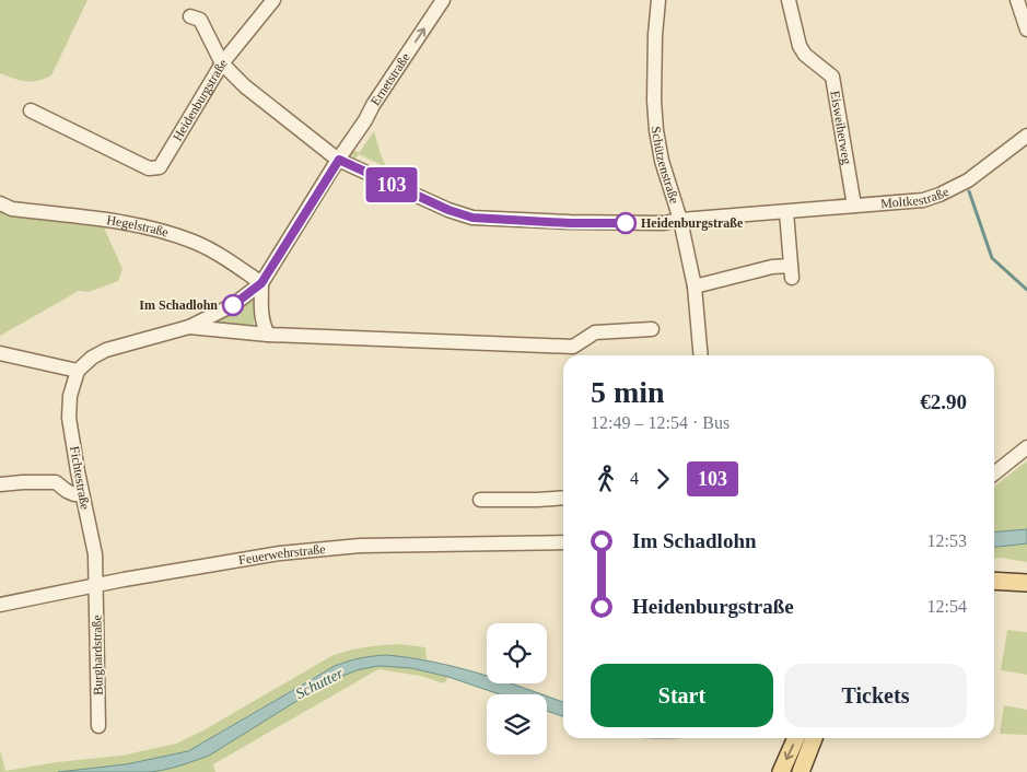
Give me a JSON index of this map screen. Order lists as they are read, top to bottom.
{
  "streets": {
    "street": [
      "Ernetstraße",
      "Heidenburgstraße",
      "Eisweiherweg",
      "Schützenstraße",
      "Moltkestraße",
      "Hegelstraße",
      "Fichtestraße",
      "Feuerwehrstraße",
      "Burghardstraße"
    ]
  },
  "crossings": [
    ["Ernetstraße", "Heidenburgstraße"],
    ["Heidenburgstraße", "Schützenstraße"],
    ["Heidenburgstraße", "Moltkestraße"],
    ["Eisweiherweg", "Moltkestraße"],
    ["Schützenstraße", "Moltkestraße"],
    ["Fichtestraße", "Feuerwehrstraße"],
    ["Fichtestraße", "Burghardstraße"],
    ["Feuerwehrstraße", "Burghardstraße"]
  ],
  "one_way": ["Ernetstraße"],
  "water": ["Schutter"],
  "places": ["Heidenburgstraße", "Im Schadlohn"],
  "lines": ["bus line 103"],
  "page": {
    "on_map": "103",
    "heading": ["5 min", "12:49 – 12:54 · Bus", "€2.90"],
    "legs": ["4", "103"],
    "list": [
      {
        "name": "Im Schadlohn",
        "value": "12:53"
      },
      {
        "name": "Heidenburgstraße",
        "value": "12:54"
      }
    ],
    "buttons": ["Start", "Tickets"]
  }
}
